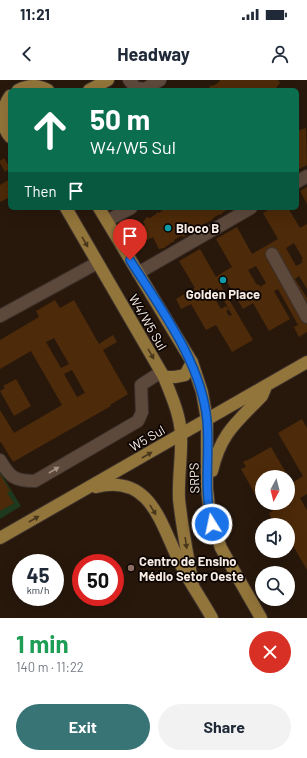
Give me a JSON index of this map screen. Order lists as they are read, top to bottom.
{
  "streets": {
    "main road": ["W4/W5 Sul", "W5 Sul", "SRPS"]
  },
  "crossings": [
    ["W4/W5 Sul", "W5 Sul"],
    ["W4/W5 Sul", "SRPS"],
    ["W5 Sul", "SRPS"]
  ],
  "one_way": ["W5 Sul"],
  "places": ["Bloco B", "Golden Place", "Centro de Ensino Médio Setor Oeste"],
  "north": "bottom",
  "page": {
    "status": "11:21",
    "header": "Headway",
    "turn": ["50 m", "W4/W5 Sul"],
    "then": "Then",
    "speed": "45 km/h",
    "limit": "50",
    "heading": ["1 min", "140 m · 11:22"],
    "buttons": ["Exit", "Share"]
  }
}
